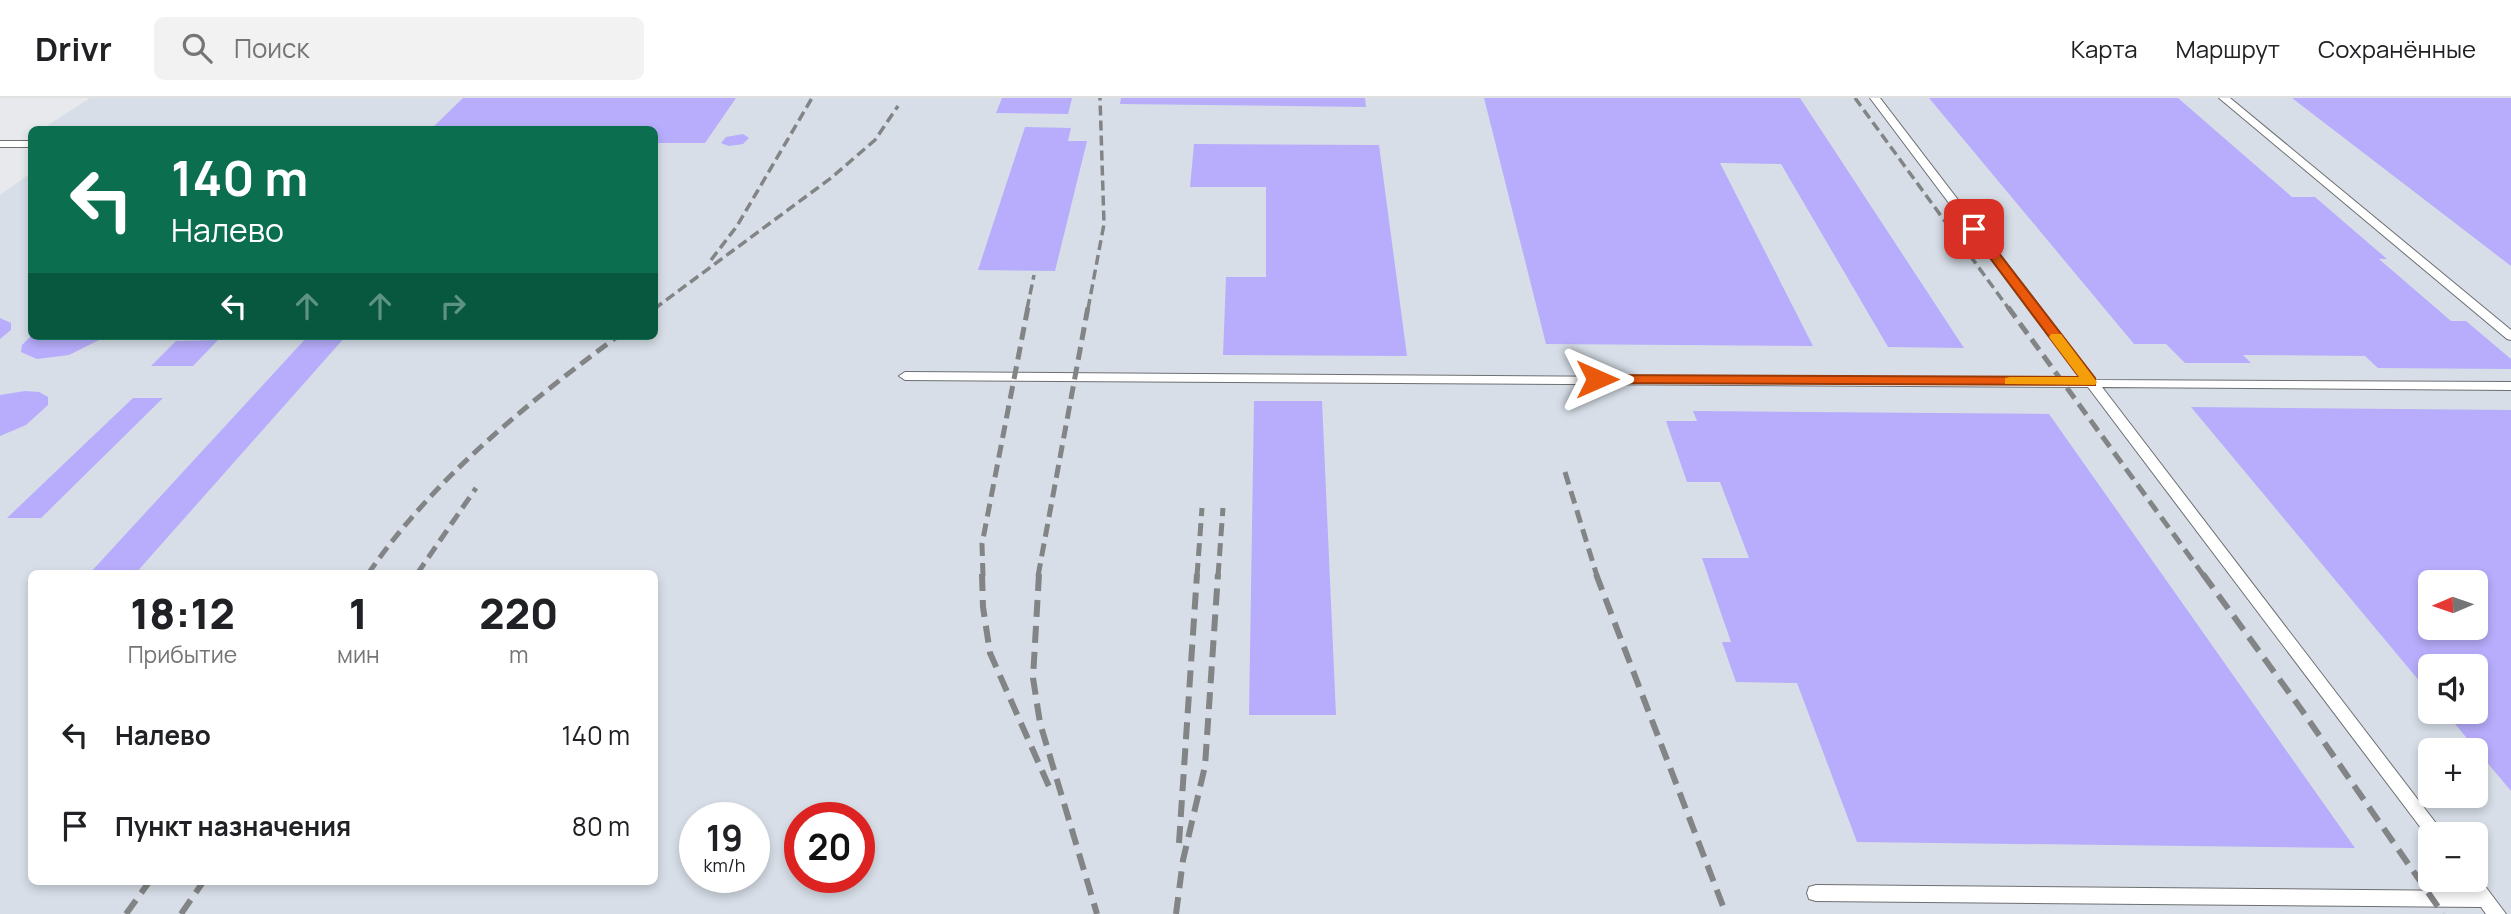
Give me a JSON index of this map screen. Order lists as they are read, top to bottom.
{
  "north": "left",
  "page": {
    "header": "Drivr",
    "search": "Поиск",
    "nav": ["Карта", "Маршрут", "Сохранённые"],
    "turn": ["140 m", "Налево"],
    "map_buttons": ["+", "−"],
    "eta": [
      "18:12",
      "Прибытие",
      "1",
      "мин",
      "220",
      "m"
    ],
    "list": [
      {
        "name": "Налево",
        "value": "140 m"
      },
      {
        "name": "Пункт назначения",
        "value": "80 m"
      }
    ],
    "speed": "19 km/h",
    "limit": "20"
  }
}
